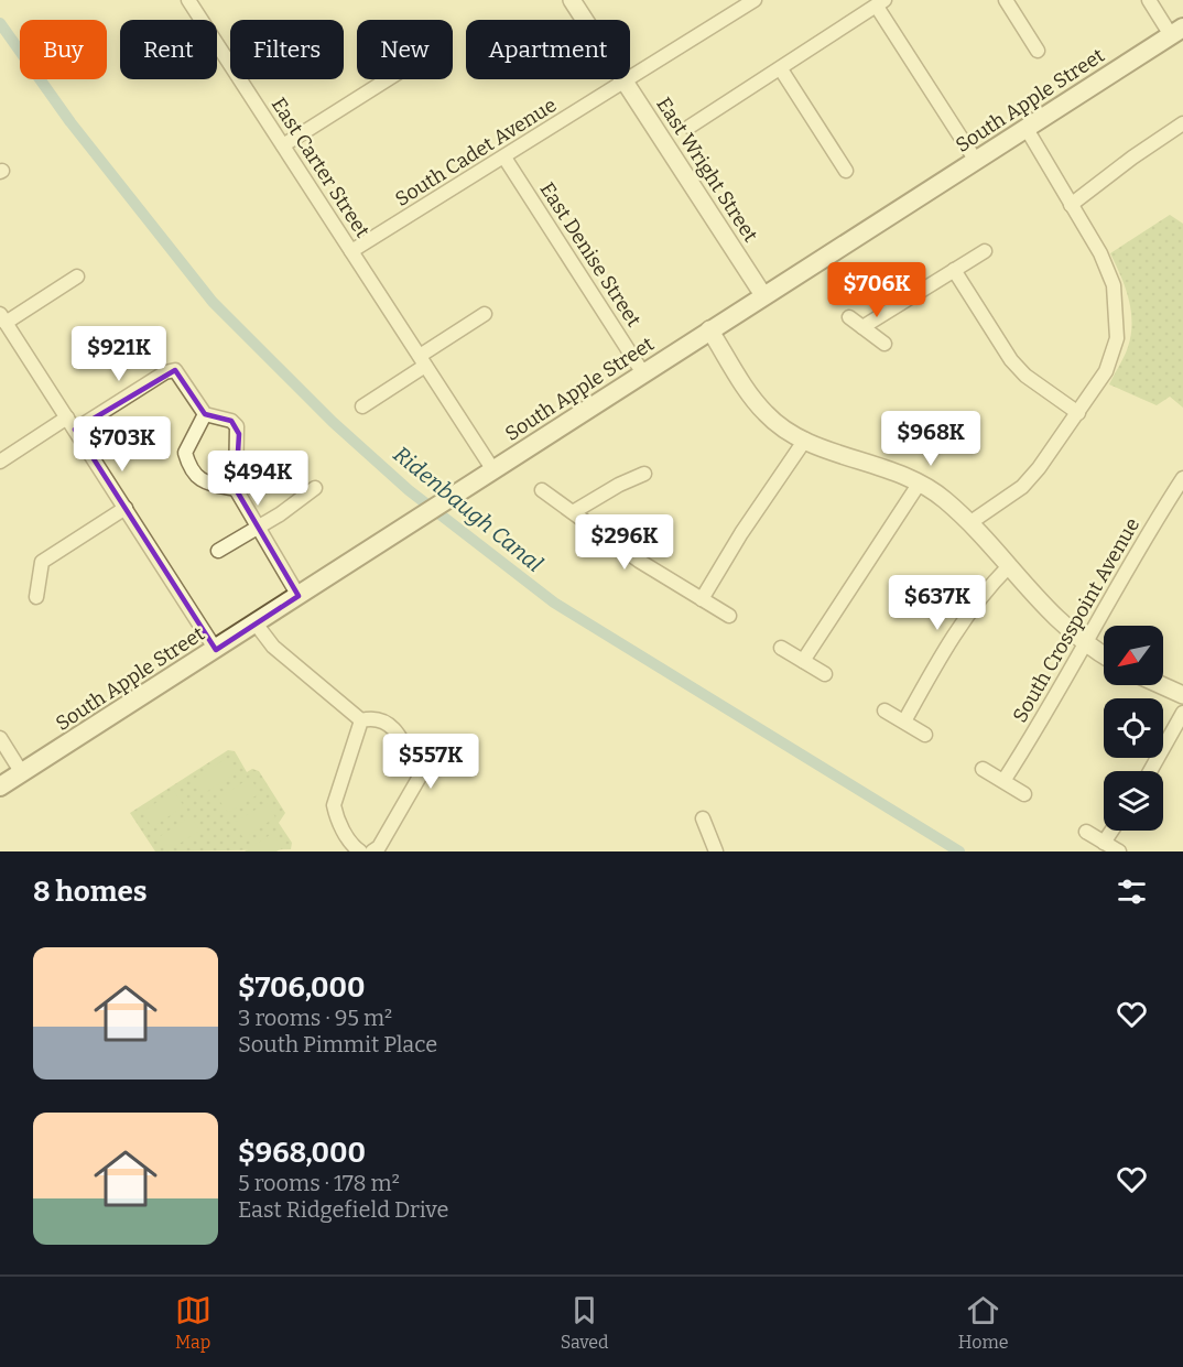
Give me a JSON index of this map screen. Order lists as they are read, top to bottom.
{
  "streets": {
    "main road": ["South Apple Street"],
    "street": [
      "South Cadet Avenue",
      "East Carter Street",
      "East Wright Street",
      "East Denise Street",
      "South Crosspoint Avenue"
    ]
  },
  "crossings": [
    ["South Apple Street", "East Carter Street"],
    ["South Apple Street", "East Wright Street"],
    ["South Apple Street", "East Denise Street"],
    ["South Cadet Avenue", "East Carter Street"],
    ["South Cadet Avenue", "East Wright Street"],
    ["South Cadet Avenue", "East Denise Street"]
  ],
  "water": ["Ridenbaugh Canal"],
  "north": "bottom left",
  "page": {
    "chip": [
      "Buy",
      "Rent",
      "Filters",
      "New",
      "Apartment"
    ],
    "price": [
      "$706K",
      "$921K",
      "$968K",
      "$703K",
      "$494K",
      "$296K",
      "$637K",
      "$557K"
    ],
    "heading": "8 homes",
    "list": [
      {
        "name": "$706,000",
        "note": "3 rooms · 95 m² · South Pimmit Place"
      },
      {
        "name": "$968,000",
        "note": "5 rooms · 178 m² · East Ridgefield Drive"
      }
    ],
    "tabs": ["Map", "Saved", "Home"]
  }
}
